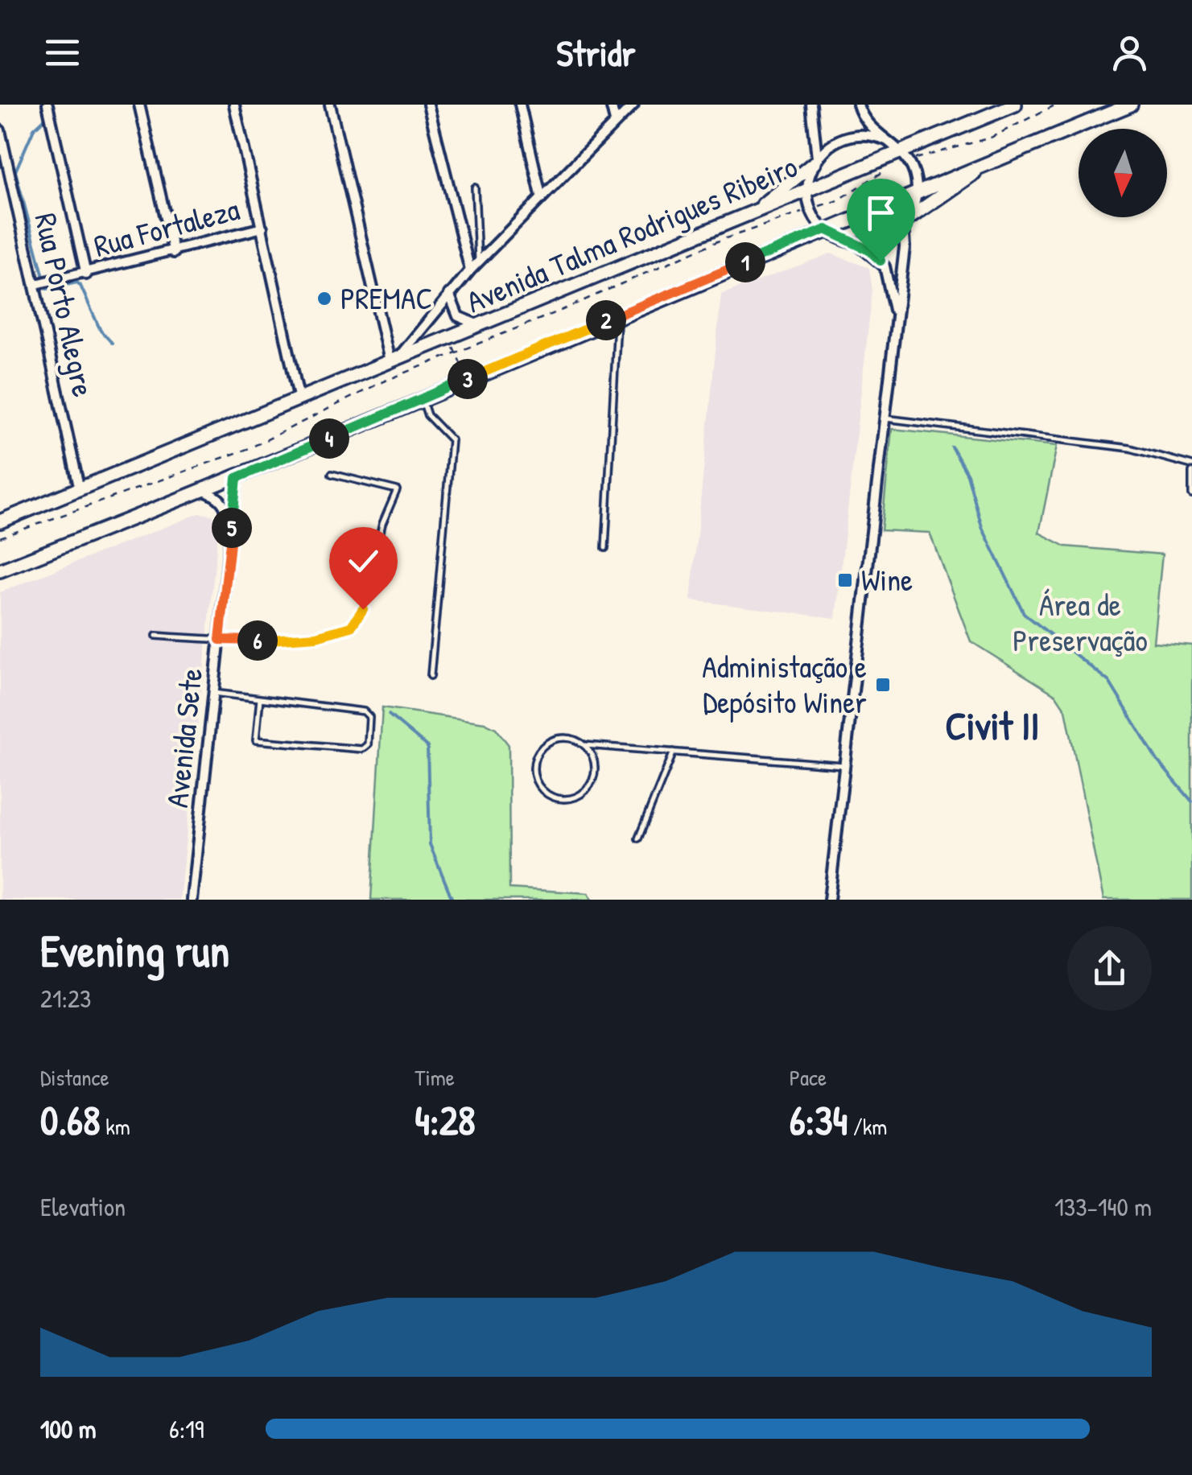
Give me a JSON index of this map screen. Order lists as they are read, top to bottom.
{
  "streets": {
    "main road": ["Avenida Talma Rodrigues Ribeiro"],
    "street": ["Rua Fortaleza", "Rua Porto Alegre", "Avenida Sete"]
  },
  "crossings": [
    ["Rua Fortaleza", "Rua Porto Alegre"],
    ["Avenida Talma Rodrigues Ribeiro", "Rua Porto Alegre"]
  ],
  "districts": ["Civit II"],
  "parks": ["Área de Preservação"],
  "places": {
    "other": ["PREMAC"],
    "transit": ["Wine", "Administação e Depósito Winer"]
  },
  "north": "bottom",
  "page": {
    "header": "Stridr",
    "pins": [
      "1",
      "2",
      "3",
      "4",
      "5",
      "6"
    ],
    "heading": ["Evening run", "21:23"],
    "stats": [
      ["Distance", "0.68 km"],
      ["Time", "4:28"],
      ["Pace", "6:34 /km"]
    ],
    "chart": ["Elevation", "133–140 m"],
    "list": [
      {
        "name": "100 m",
        "note": "6:19"
      }
    ]
  }
}
